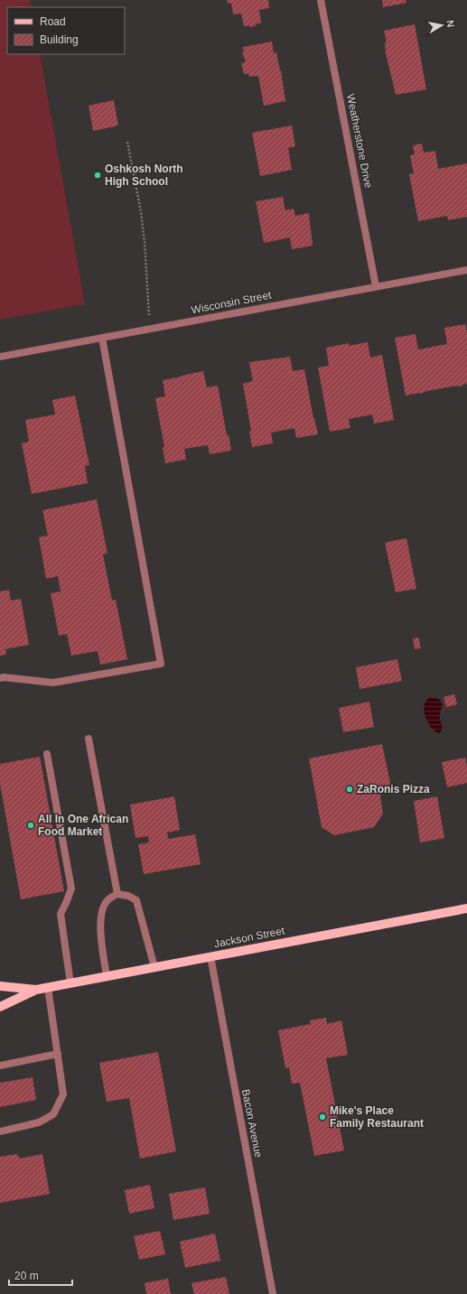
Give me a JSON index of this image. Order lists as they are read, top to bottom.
{
  "streets": {
    "main road": ["Jackson Street"],
    "street": ["Weatherstone Drive", "Wisconsin Street", "Bacon Avenue"]
  },
  "crossings": [
    ["Weatherstone Drive", "Wisconsin Street"],
    ["Jackson Street", "Bacon Avenue"]
  ],
  "places": [
    "Oshkosh North High School",
    "ZaRonis Pizza",
    "All In One African Food Market",
    "Mike's Place Family Restaurant"
  ],
  "legend": ["Road", "Building"],
  "scale_bar": "20 m",
  "north": "right"
}
